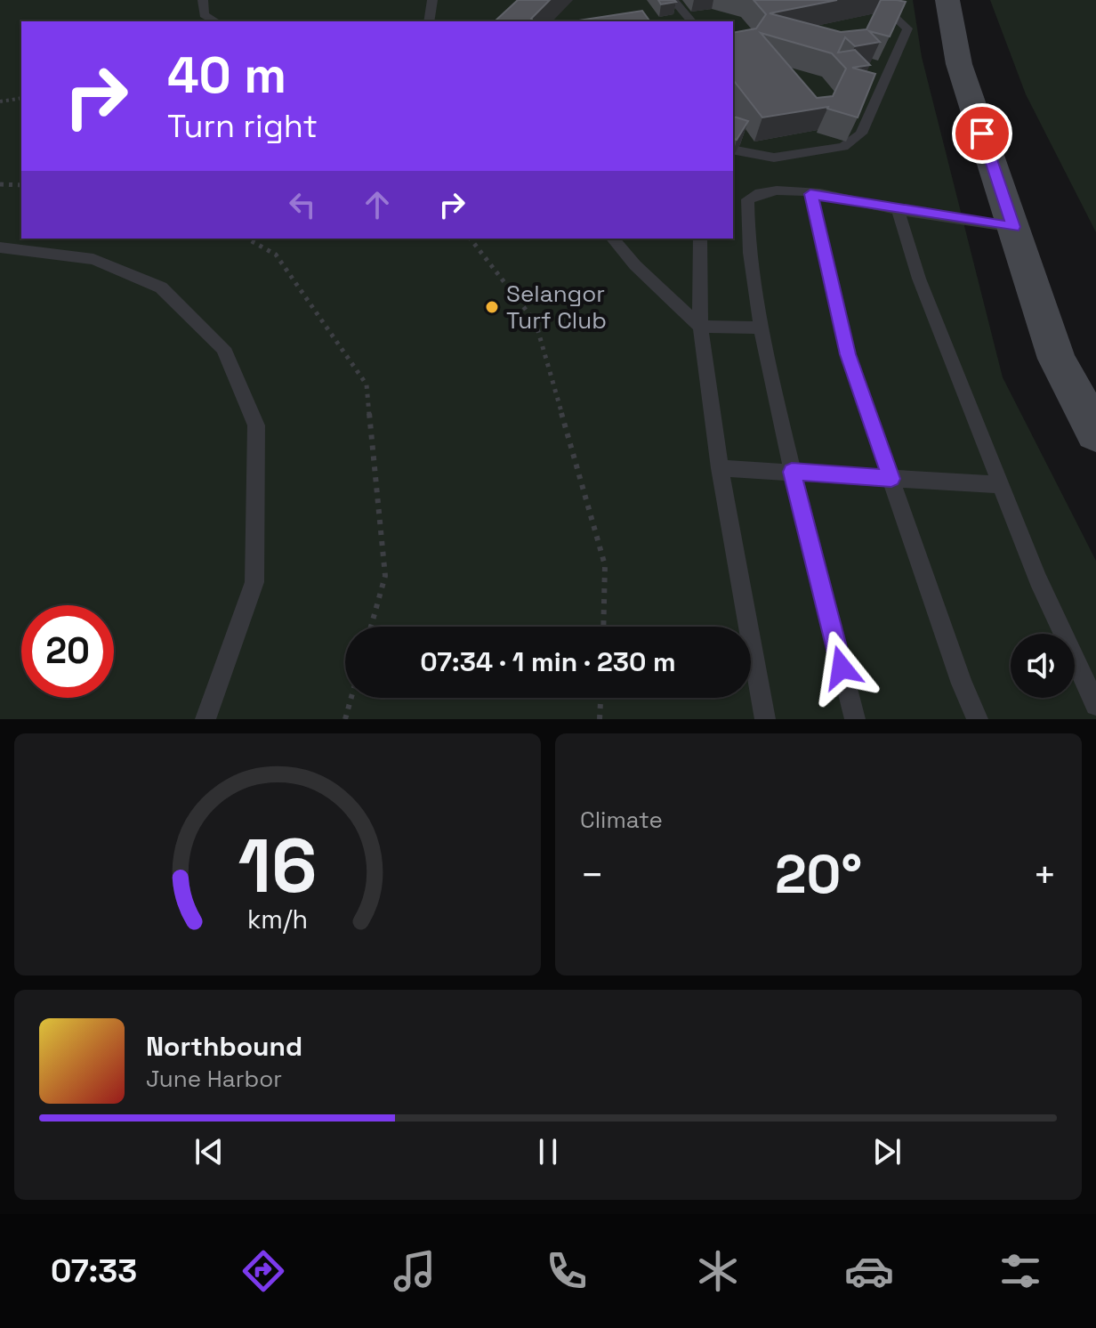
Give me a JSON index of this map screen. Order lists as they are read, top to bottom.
{
  "places": ["Selangor Turf Club"],
  "page": {
    "turn": ["40 m", "Turn right"],
    "limit": "20",
    "trip": "07:34 · 1 min · 230 m",
    "tile": "Climate",
    "heat": ["−", "20°", "+"],
    "song": ["Northbound", "June Harbor"],
    "tabs": "07:33",
    "gauge": ["16", "km/h"]
  }
}
